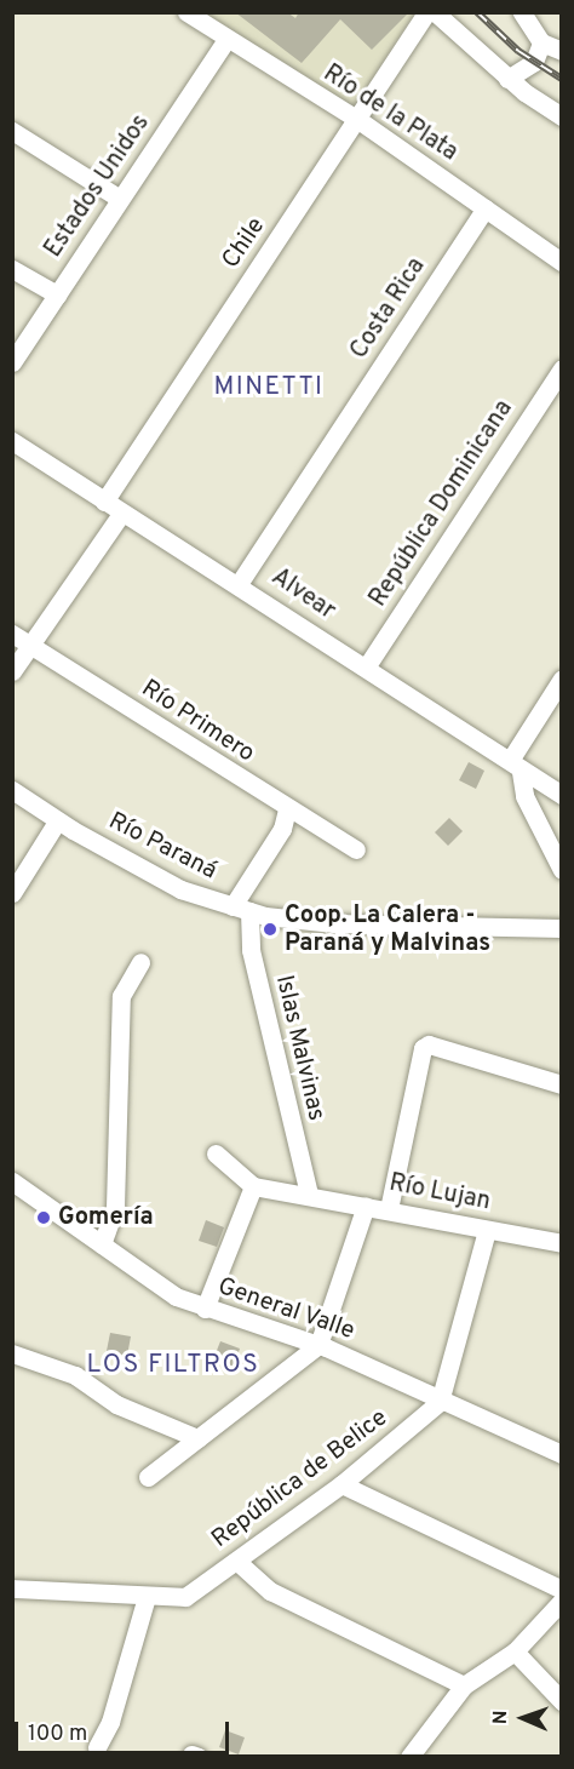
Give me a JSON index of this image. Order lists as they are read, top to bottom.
{
  "streets": {
    "street": [
      "Río de la Plata",
      "Estados Unidos",
      "Chile",
      "Costa Rica",
      "República Dominicana",
      "Alvear",
      "Río Primero",
      "Río Paraná",
      "Islas Malvinas",
      "Río Lujan",
      "General Valle",
      "República de Belice"
    ]
  },
  "crossings": [
    ["Río de la Plata", "Estados Unidos"],
    ["Río de la Plata", "Chile"],
    ["Río de la Plata", "Costa Rica"],
    ["Chile", "Alvear"],
    ["Costa Rica", "Alvear"],
    ["República Dominicana", "Alvear"],
    ["Río Paraná", "Islas Malvinas"],
    ["Islas Malvinas", "Río Lujan"],
    ["General Valle", "República de Belice"]
  ],
  "districts": ["MINETTI", "LOS FILTROS"],
  "places": ["Coop. La Calera - Paraná y Malvinas", "Gomería"],
  "scale_bar": "100 m",
  "north": "left"
}
